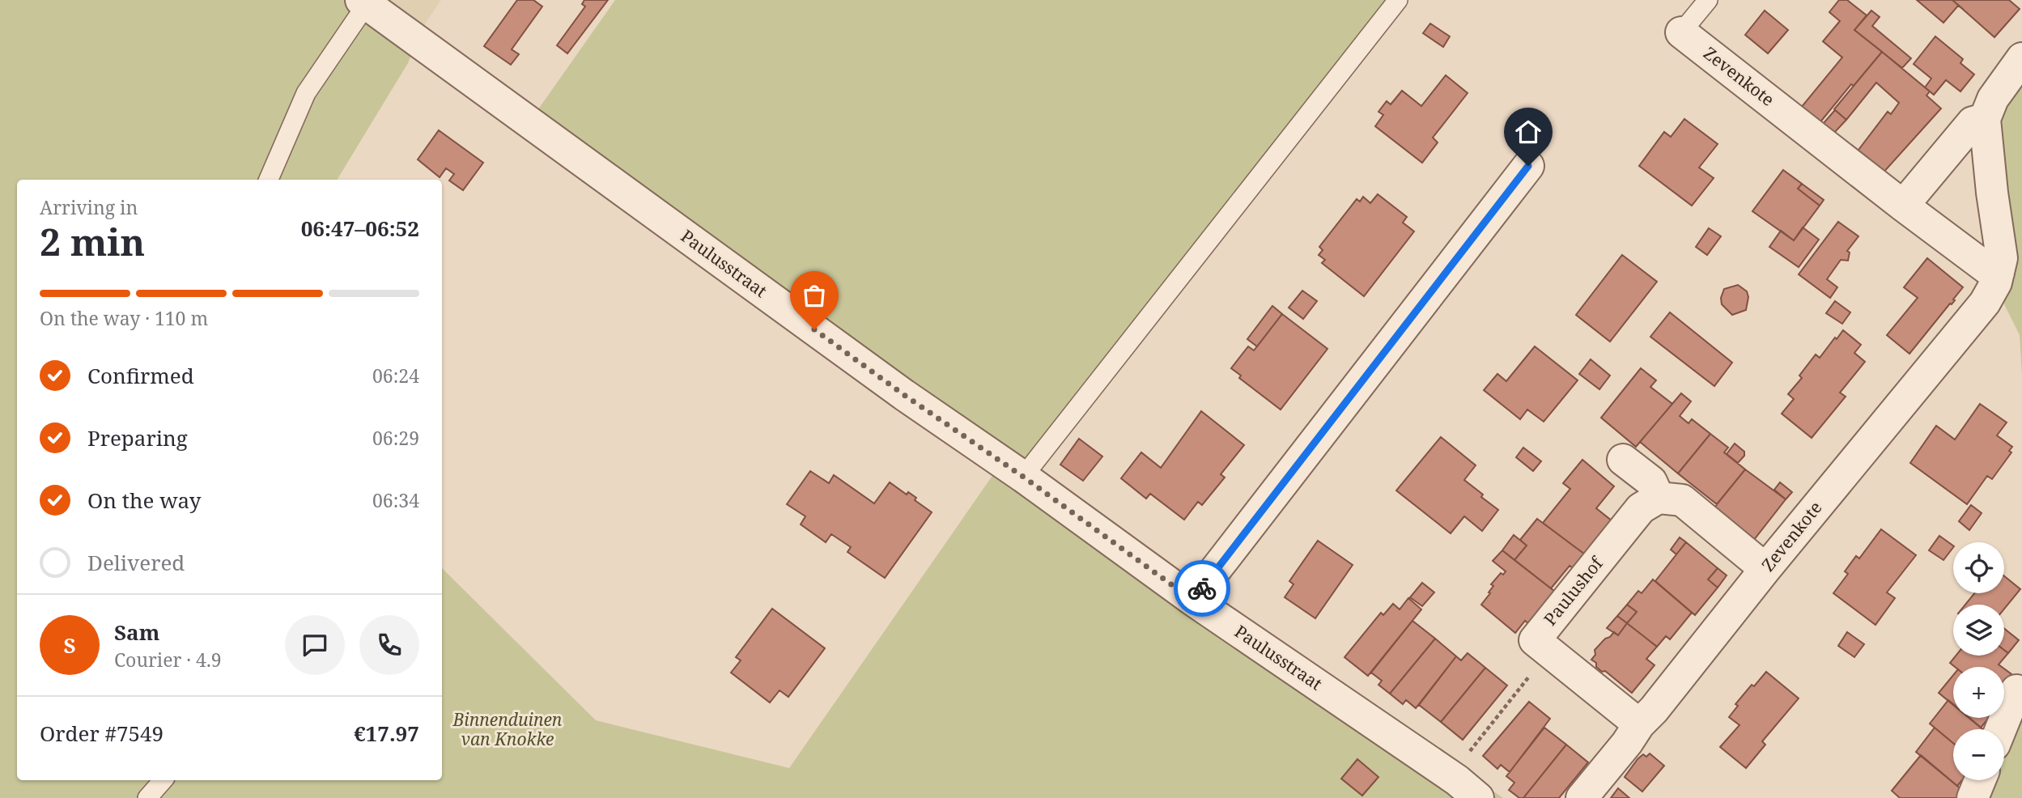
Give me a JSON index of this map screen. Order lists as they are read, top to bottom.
{
  "streets": {
    "street": ["Zevenkote", "Paulusstraat", "Paulushof"]
  },
  "crossings": [
    ["Zevenkote", "Paulushof"]
  ],
  "parks": ["Binnenduinen van Knokke"],
  "page": {
    "heading": ["2 min", "Arriving in", "06:47–06:52"],
    "panel": [
      "Sam",
      "Courier · 4.9",
      "Order #7549",
      "€17.97"
    ],
    "bar": "On the way · 110 m",
    "list": [
      ["Confirmed", "06:24"],
      ["Preparing", "06:29"],
      ["On the way", "06:34"],
      "Delivered"
    ],
    "map_buttons": ["+", "−"],
    "round": "S"
  }
}
